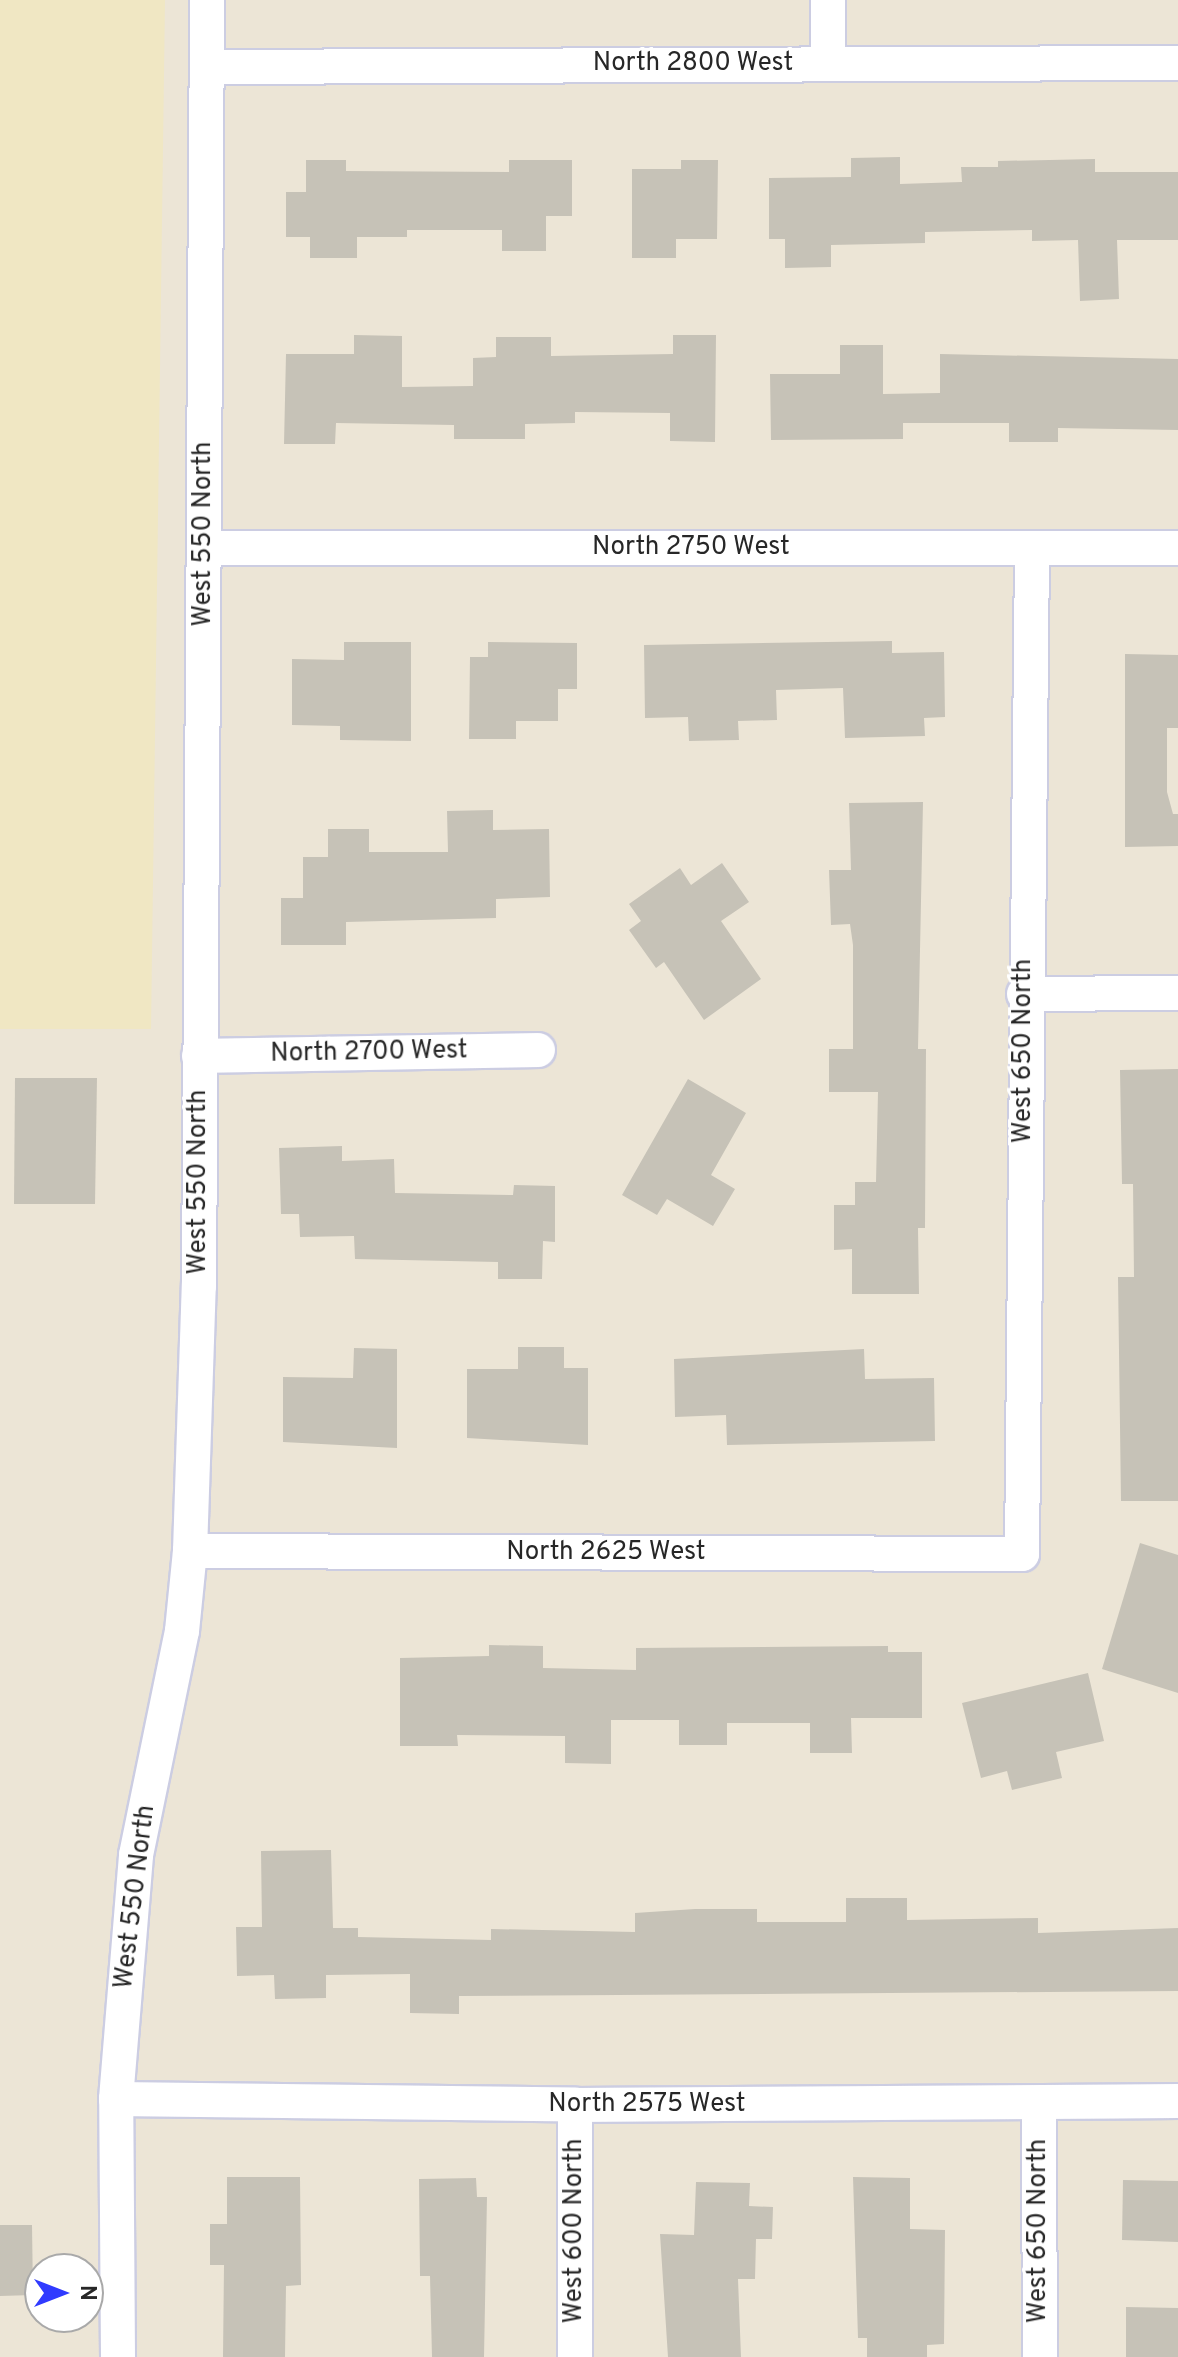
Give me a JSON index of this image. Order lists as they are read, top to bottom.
{
  "streets": {
    "street": [
      "North 2800 West",
      "West 550 North",
      "North 2750 West",
      "West 650 North",
      "North 2700 West",
      "North 2625 West",
      "North 2575 West",
      "West 600 North"
    ]
  },
  "crossings": [
    ["North 2800 West", "West 550 North"],
    ["West 550 North", "North 2750 West"],
    ["West 550 North", "North 2700 West"],
    ["West 550 North", "North 2625 West"],
    ["West 550 North", "North 2575 West"],
    ["North 2750 West", "West 650 North"],
    ["West 650 North", "North 2625 West"],
    ["West 650 North", "North 2575 West"],
    ["North 2575 West", "West 600 North"]
  ],
  "north": "right"
}
